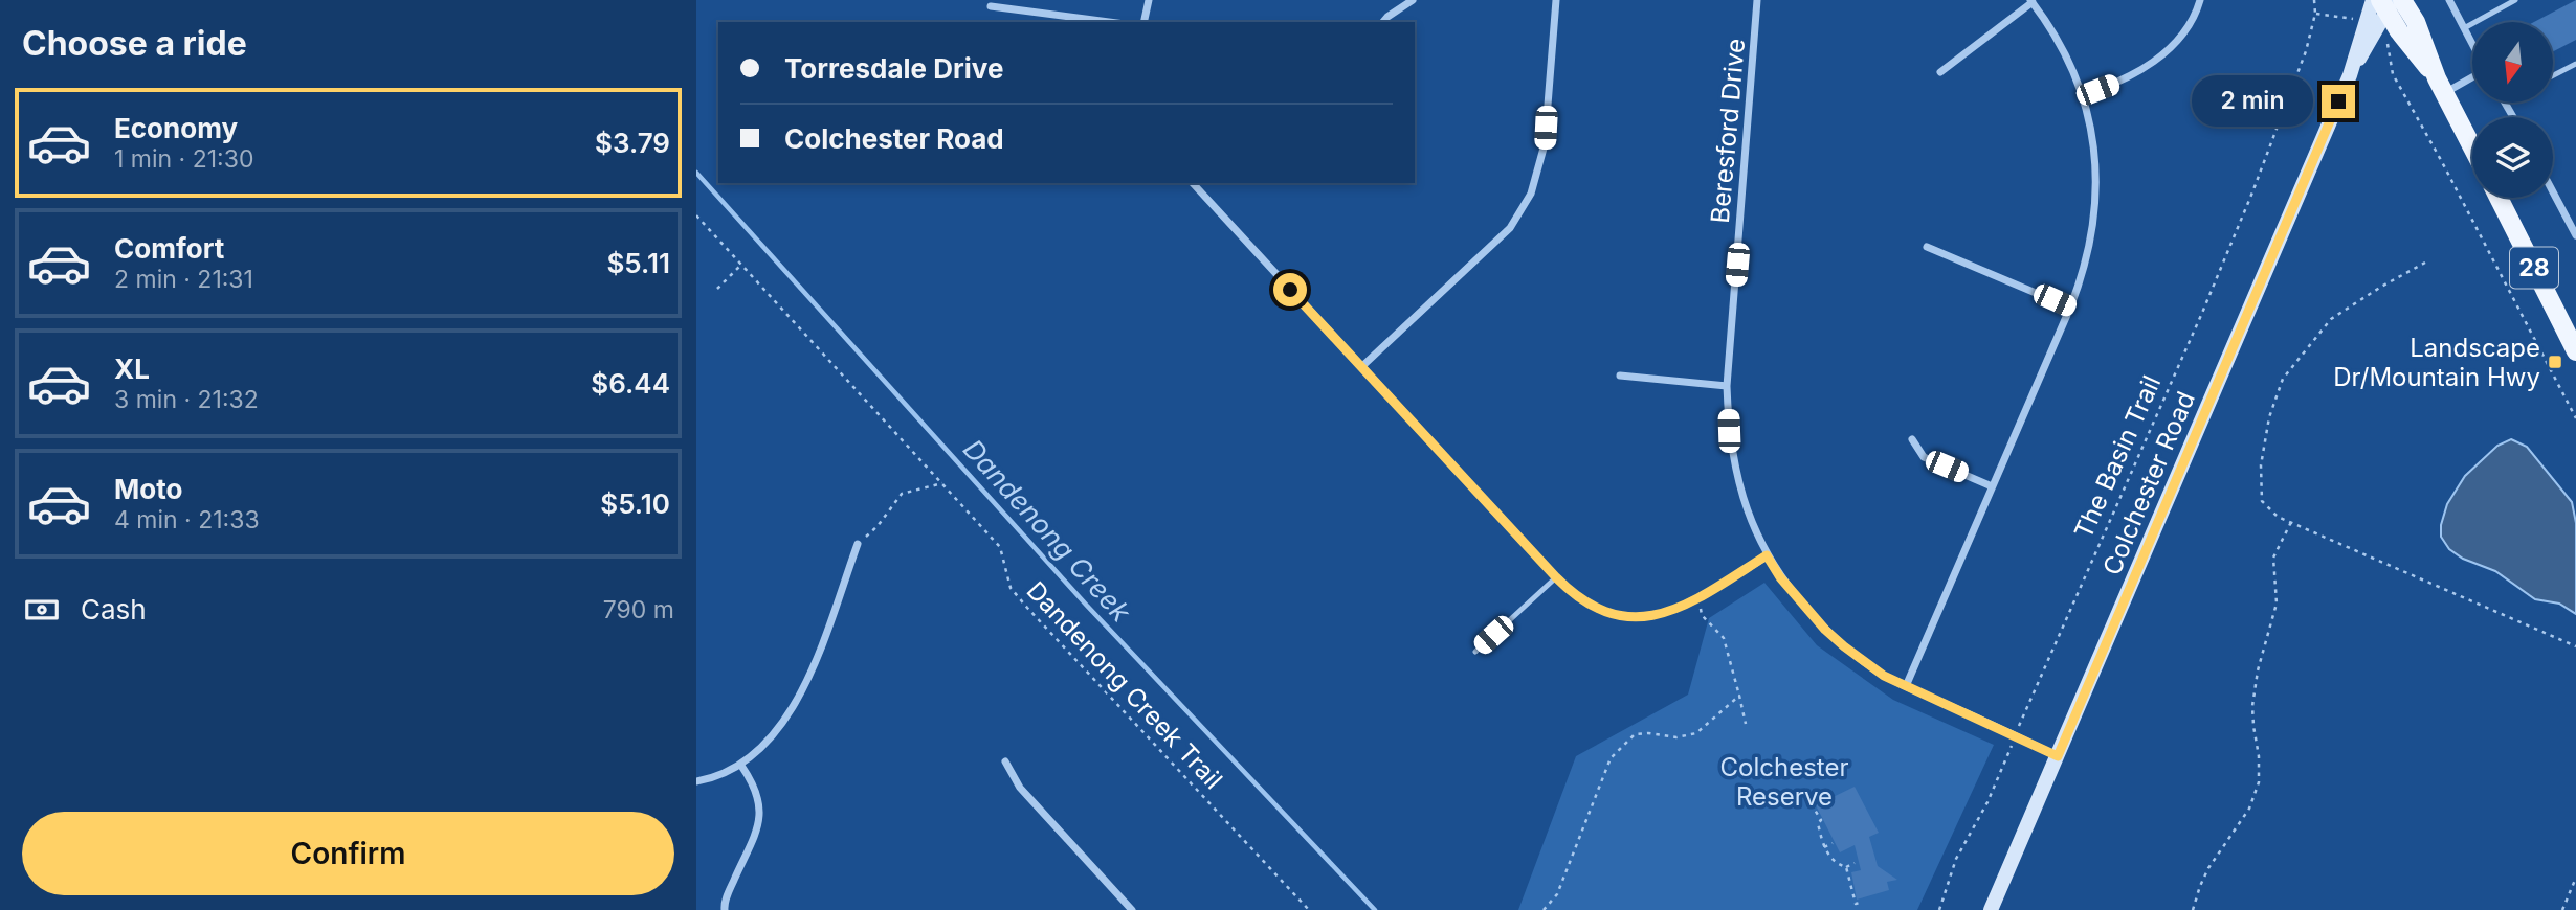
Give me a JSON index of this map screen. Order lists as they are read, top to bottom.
{
  "streets": {
    "main road": ["28", "Colchester Road"],
    "street": ["Beresford Drive"],
    "path": ["The Basin Trail", "Dandenong Creek Trail"]
  },
  "crossings": [
    ["Beresford Drive", "The Basin Trail"],
    ["Beresford Drive", "Colchester Road"]
  ],
  "water": ["Dandenong Creek"],
  "parks": ["Colchester Reserve"],
  "places": {
    "transit": ["Landscape Dr/Mountain Hwy"]
  },
  "north": "bottom",
  "page": {
    "heading": "Choose a ride",
    "banner": ["Torresdale Drive", "Colchester Road"],
    "bubble": "2 min",
    "list": [
      {
        "name": "Economy",
        "note": "1 min · 21:30",
        "value": "$3.79"
      },
      {
        "name": "Comfort",
        "note": "2 min · 21:31",
        "value": "$5.11"
      },
      {
        "name": "XL",
        "note": "3 min · 21:32",
        "value": "$6.44"
      },
      {
        "name": "Moto",
        "note": "4 min · 21:33",
        "value": "$5.10"
      }
    ],
    "pay": ["Cash", "790 m"],
    "buttons": "Confirm"
  }
}
